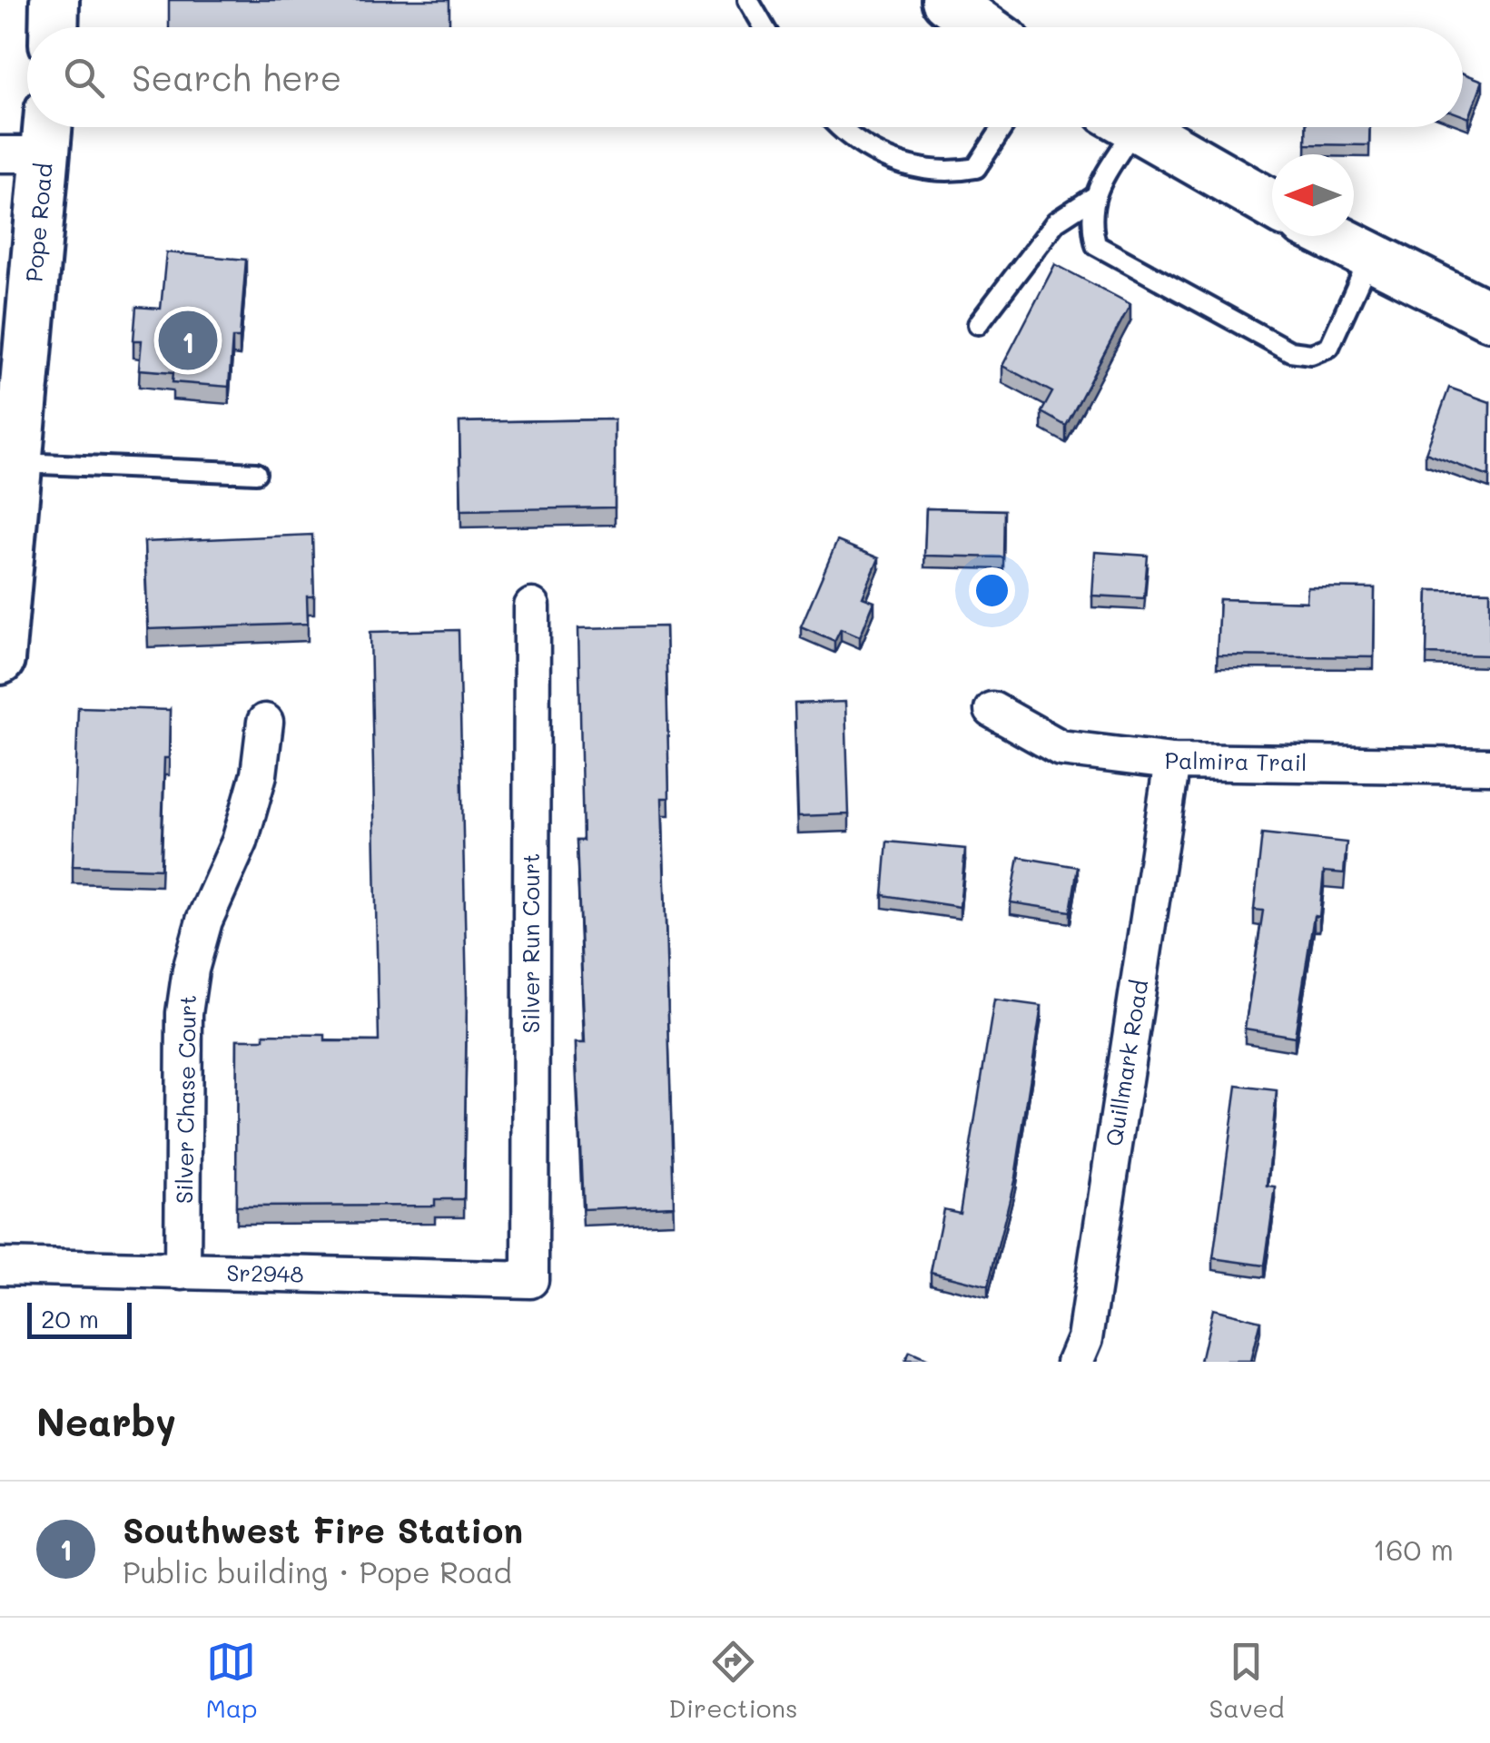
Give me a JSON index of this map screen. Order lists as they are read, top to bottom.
{
  "streets": {
    "street": [
      "Pope Road",
      "Palmira Trail",
      "Silver Run Court",
      "Quillmark Road",
      "Silver Chase Court",
      "Sr2948"
    ]
  },
  "crossings": [
    ["Palmira Trail", "Quillmark Road"],
    ["Silver Run Court", "Sr2948"],
    ["Silver Chase Court", "Sr2948"]
  ],
  "scale_bar": "20 m",
  "north": "left",
  "page": {
    "search": "Search here",
    "pins": "1",
    "scale": "20 m",
    "heading": "Nearby",
    "list": [
      {
        "mark": "1",
        "name": "Southwest Fire Station",
        "note": "Public building · Pope Road",
        "value": "160 m"
      }
    ],
    "nav": ["Map", "Directions", "Saved"]
  }
}
